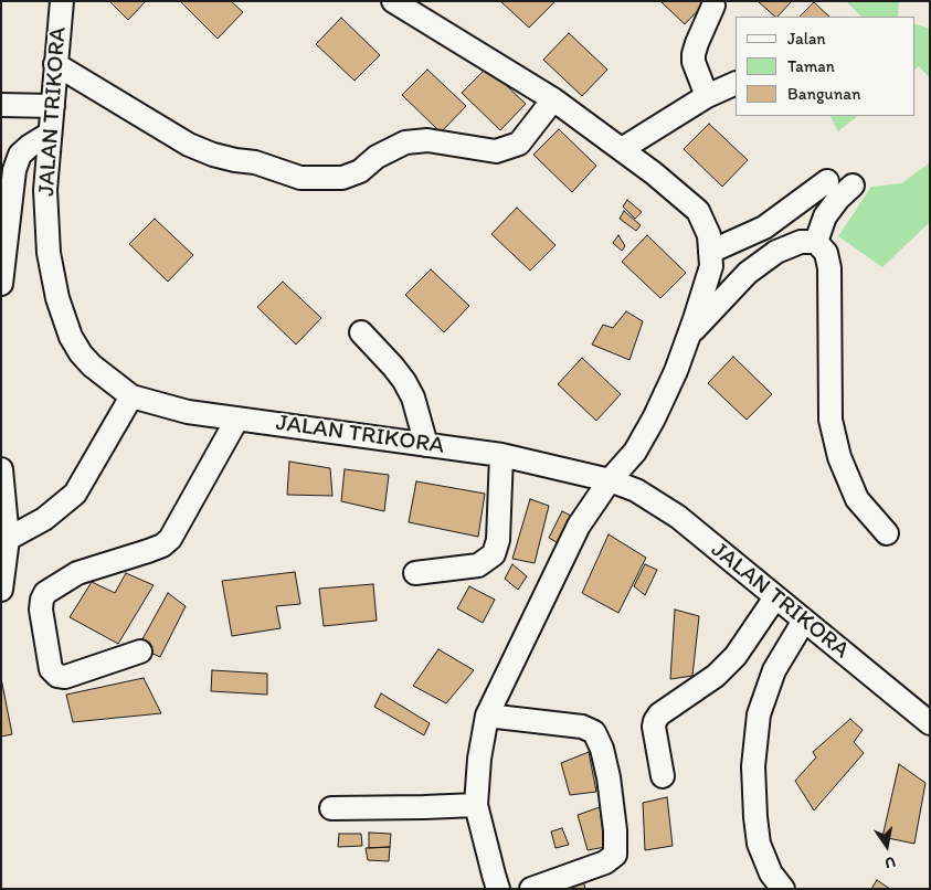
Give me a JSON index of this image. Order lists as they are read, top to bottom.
{
  "streets": {
    "street": ["JALAN TRIKORA"]
  },
  "legend": ["Jalan", "Taman", "Bangunan"],
  "north": "bottom"
}
